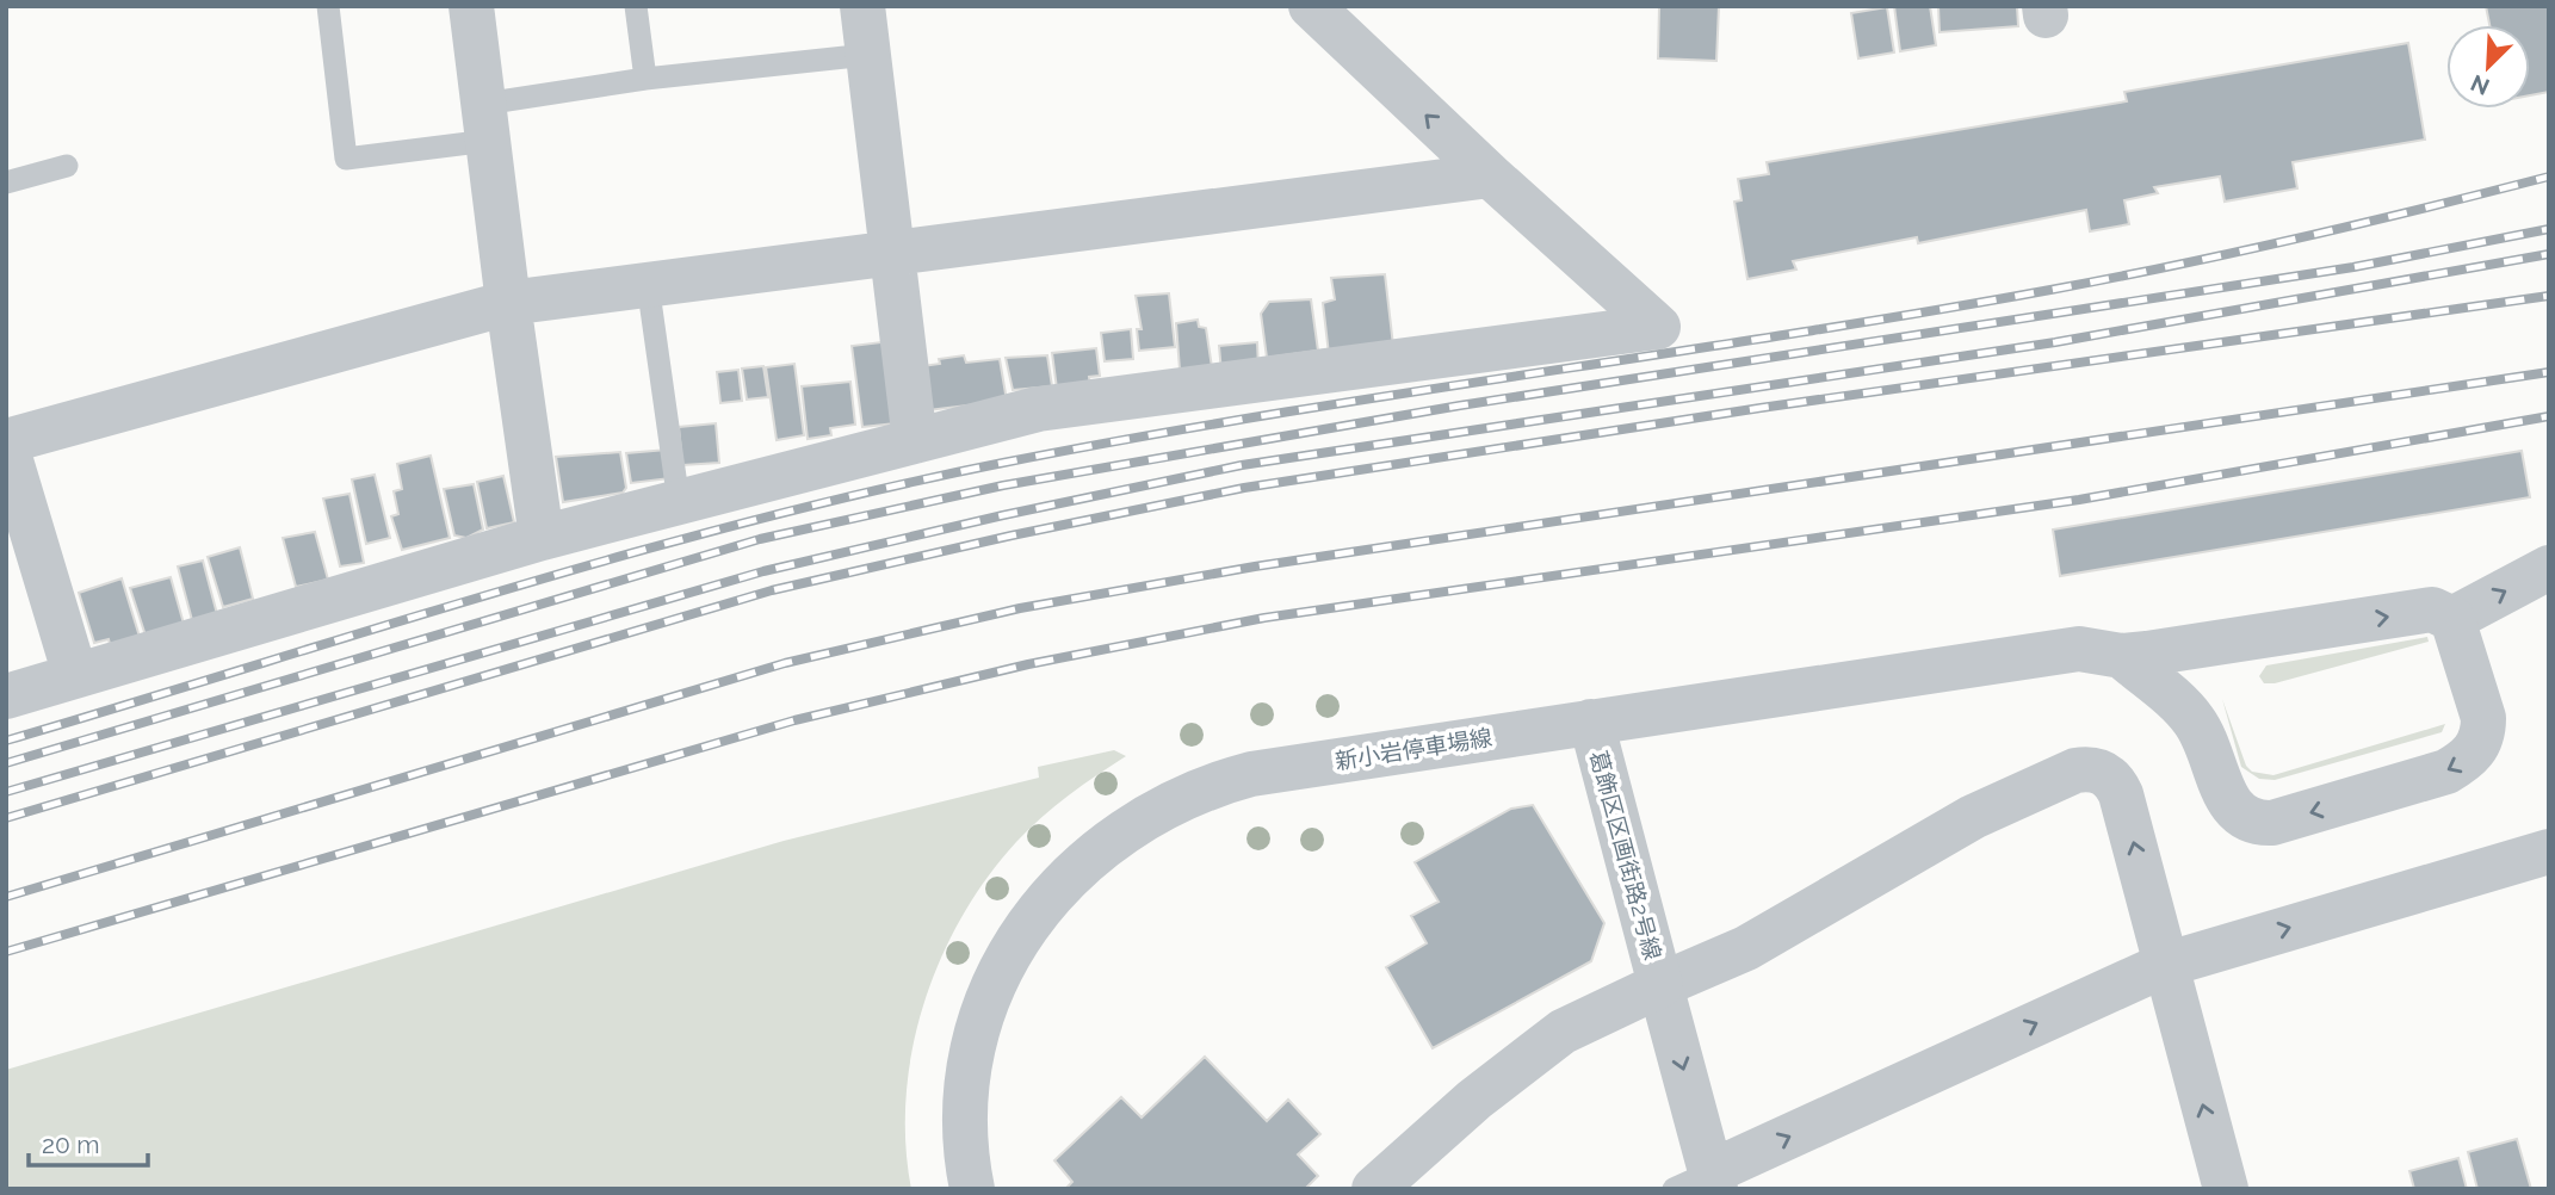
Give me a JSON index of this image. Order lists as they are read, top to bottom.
{
  "streets": {
    "street": ["新小岩停車場線", "葛飾区区画街路2号線"]
  },
  "crossings": [
    ["新小岩停車場線", "葛飾区区画街路2号線"]
  ],
  "scale_bar": "20 m",
  "north": "bottom left"
}
